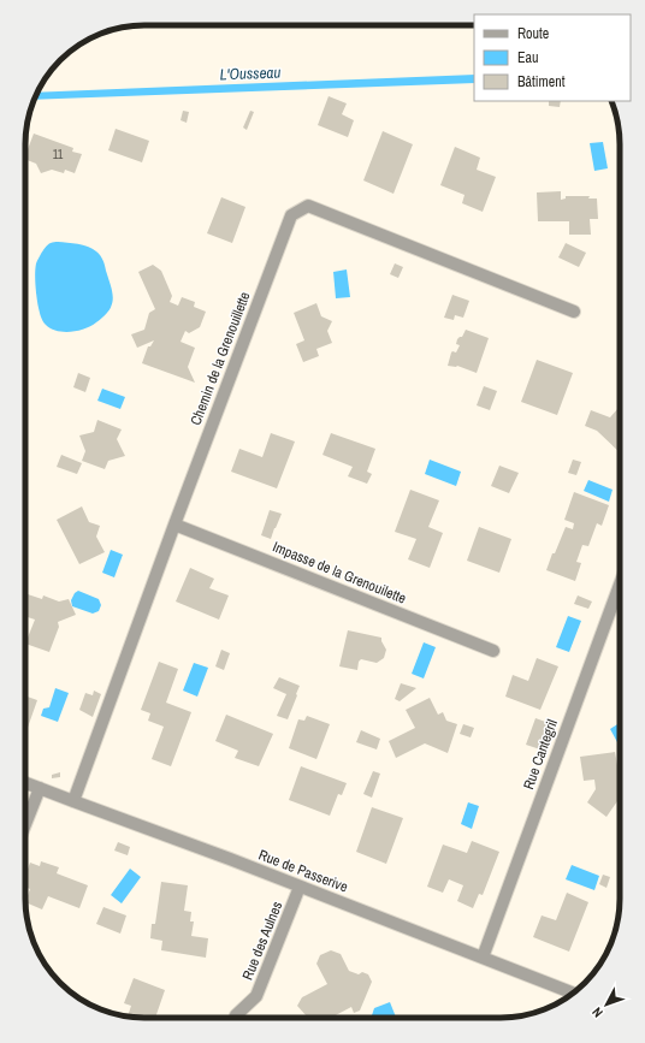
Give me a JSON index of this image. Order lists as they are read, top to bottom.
{
  "streets": {
    "street": [
      "Chemin de la Grenouillette",
      "Impasse de la Grenouilette",
      "Rue Cantegril",
      "Rue de Passerive",
      "Rue des Aulnes"
    ]
  },
  "crossings": [
    ["Chemin de la Grenouillette", "Impasse de la Grenouilette"],
    ["Chemin de la Grenouillette", "Rue de Passerive"],
    ["Rue Cantegril", "Rue de Passerive"],
    ["Rue de Passerive", "Rue des Aulnes"]
  ],
  "water": ["L'Ousseau"],
  "house_numbers": ["11"],
  "legend": ["Route", "Eau", "Bâtiment"],
  "north": "bottom left"
}
